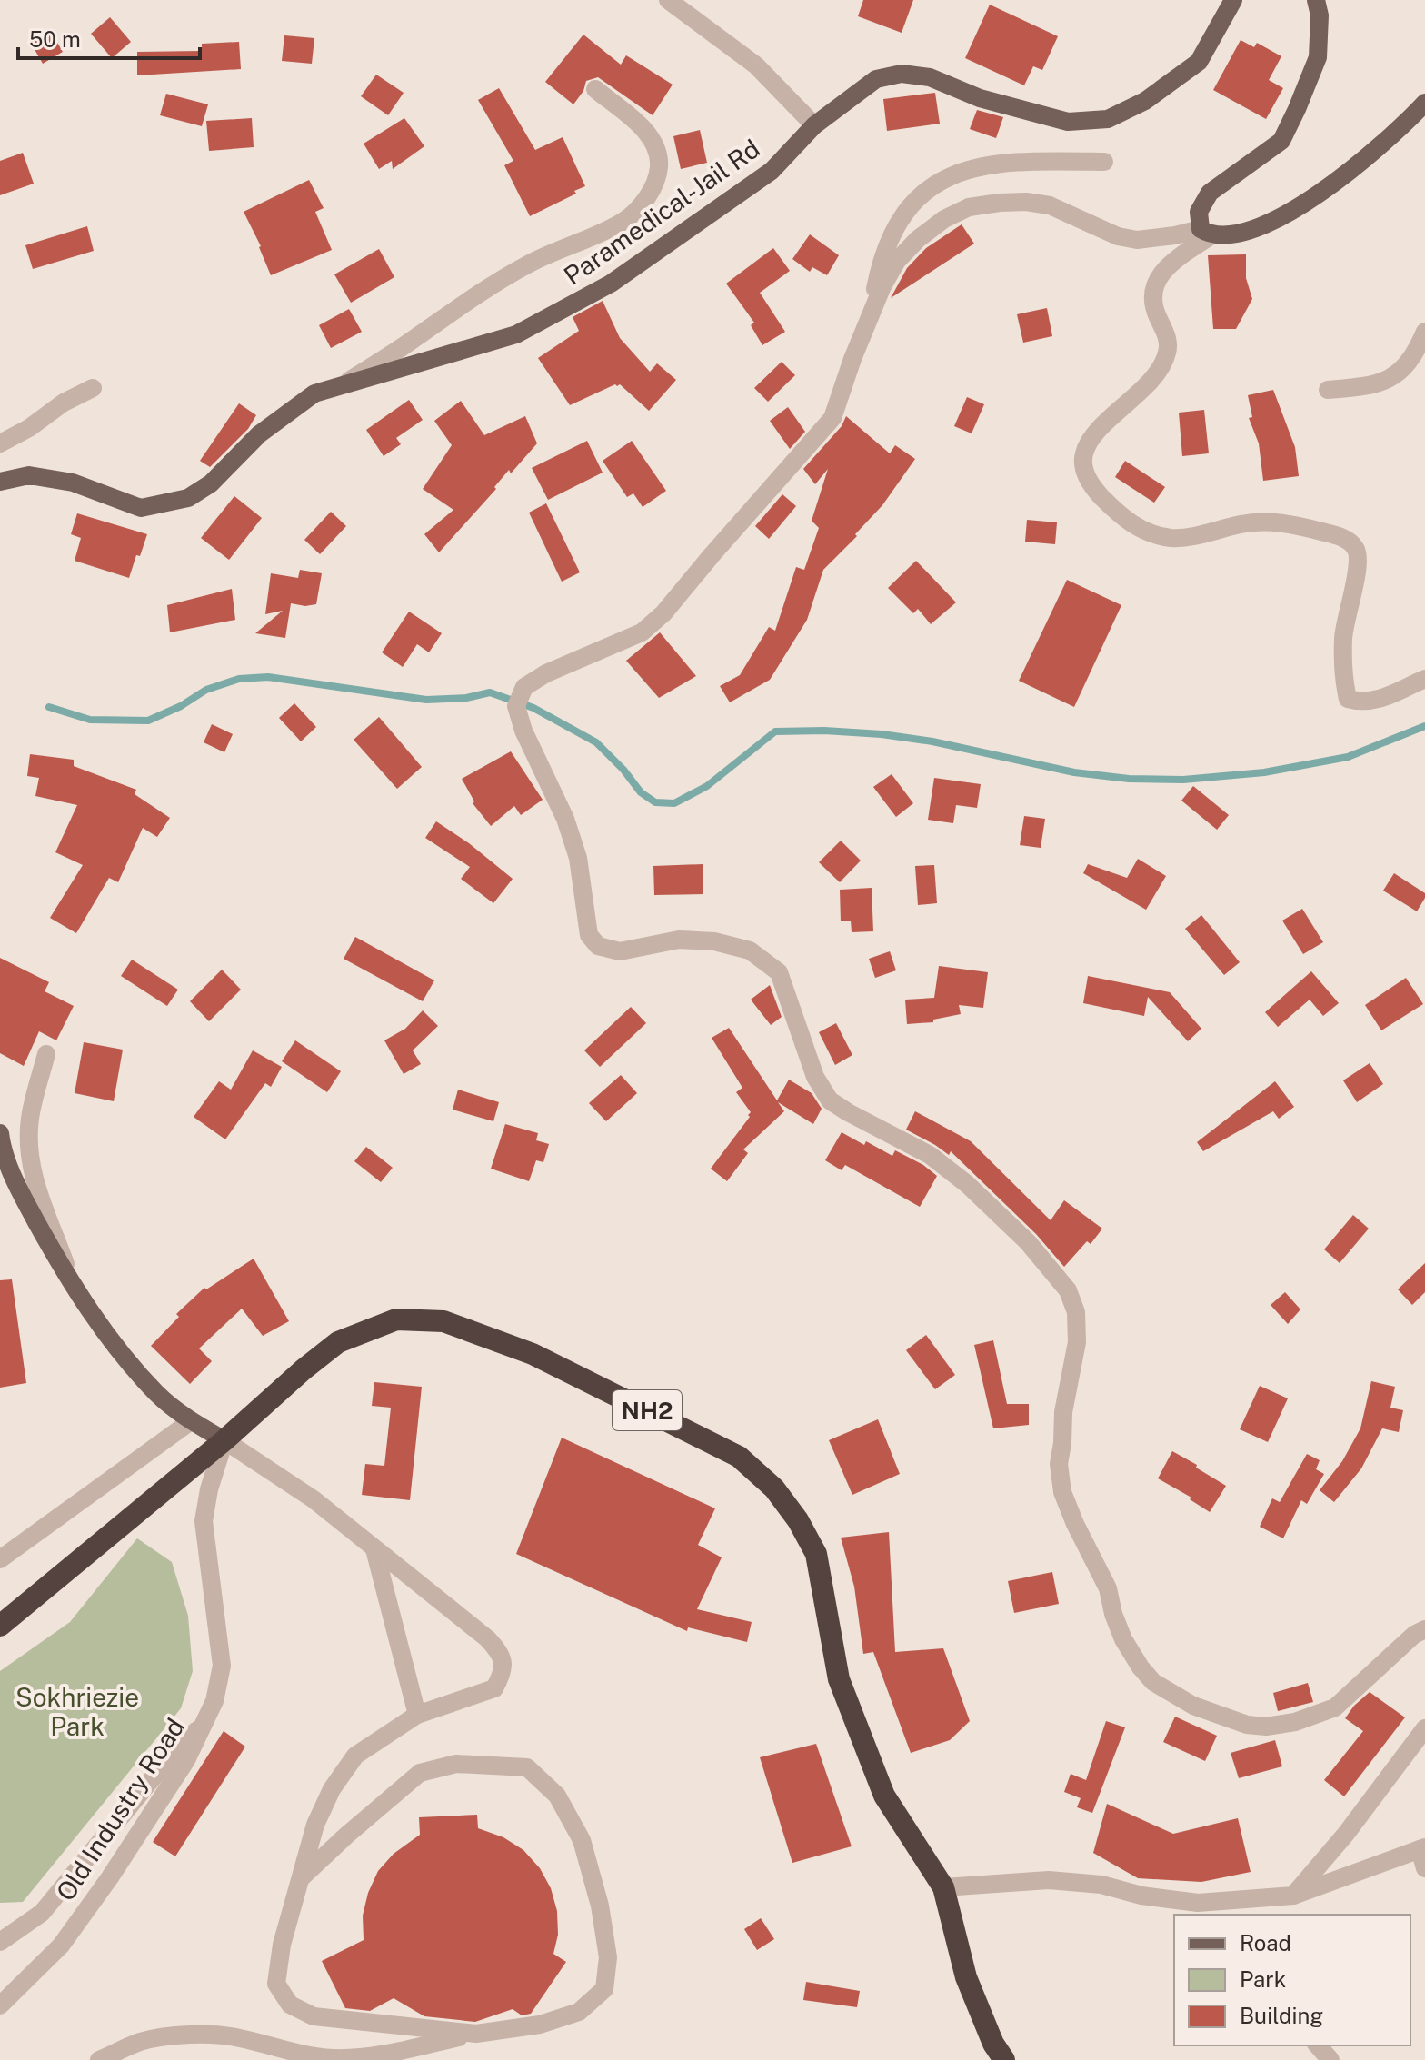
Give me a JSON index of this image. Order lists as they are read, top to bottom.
{
  "streets": {
    "highway": ["NH2"],
    "main road": ["Paramedical-Jail Rd"],
    "street": ["Old Industry Road"]
  },
  "crossings": [
    ["NH2", "Old Industry Road"]
  ],
  "parks": ["Sokhriezie Park"],
  "legend": ["Road", "Park", "Building"],
  "scale_bar": "50 m"
}
